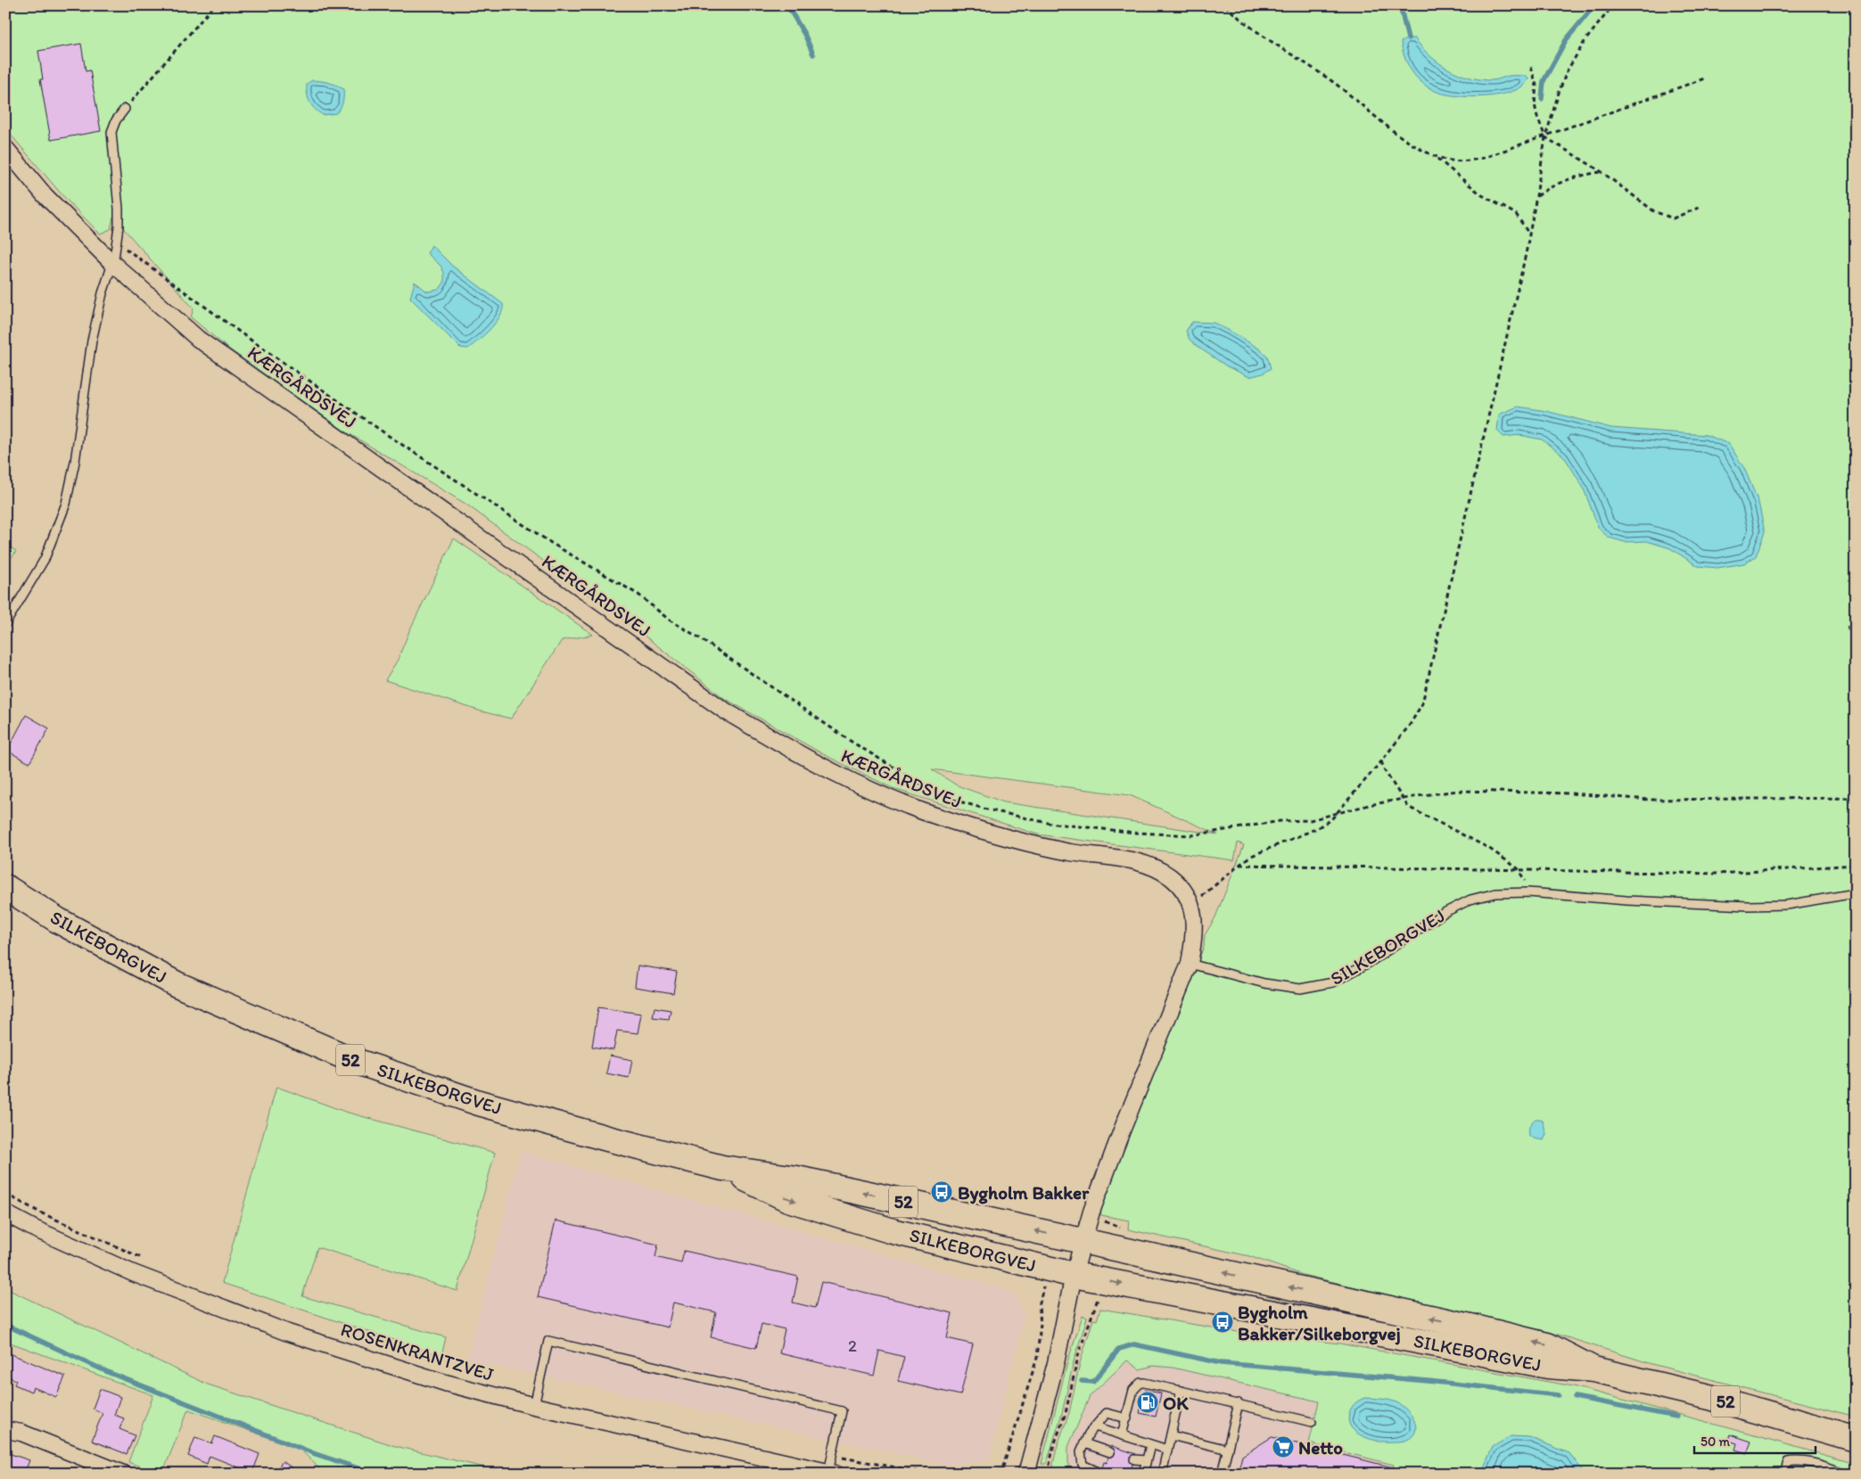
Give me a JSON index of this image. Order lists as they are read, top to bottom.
{
  "streets": {
    "main road": ["SILKEBORGVEJ", "52"],
    "street": ["KÆRGÅRDSVEJ", "ROSENKRANTZVEJ"]
  },
  "crossings": [
    ["KÆRGÅRDSVEJ", "SILKEBORGVEJ"]
  ],
  "places": {
    "bus stop": ["Bygholm Bakker", "Bygholm Bakker/Silkeborgvej"],
    "fuel station": ["OK"],
    "supermarket": ["Netto"]
  },
  "house_numbers": ["2"],
  "scale_bar": "50 m"
}
